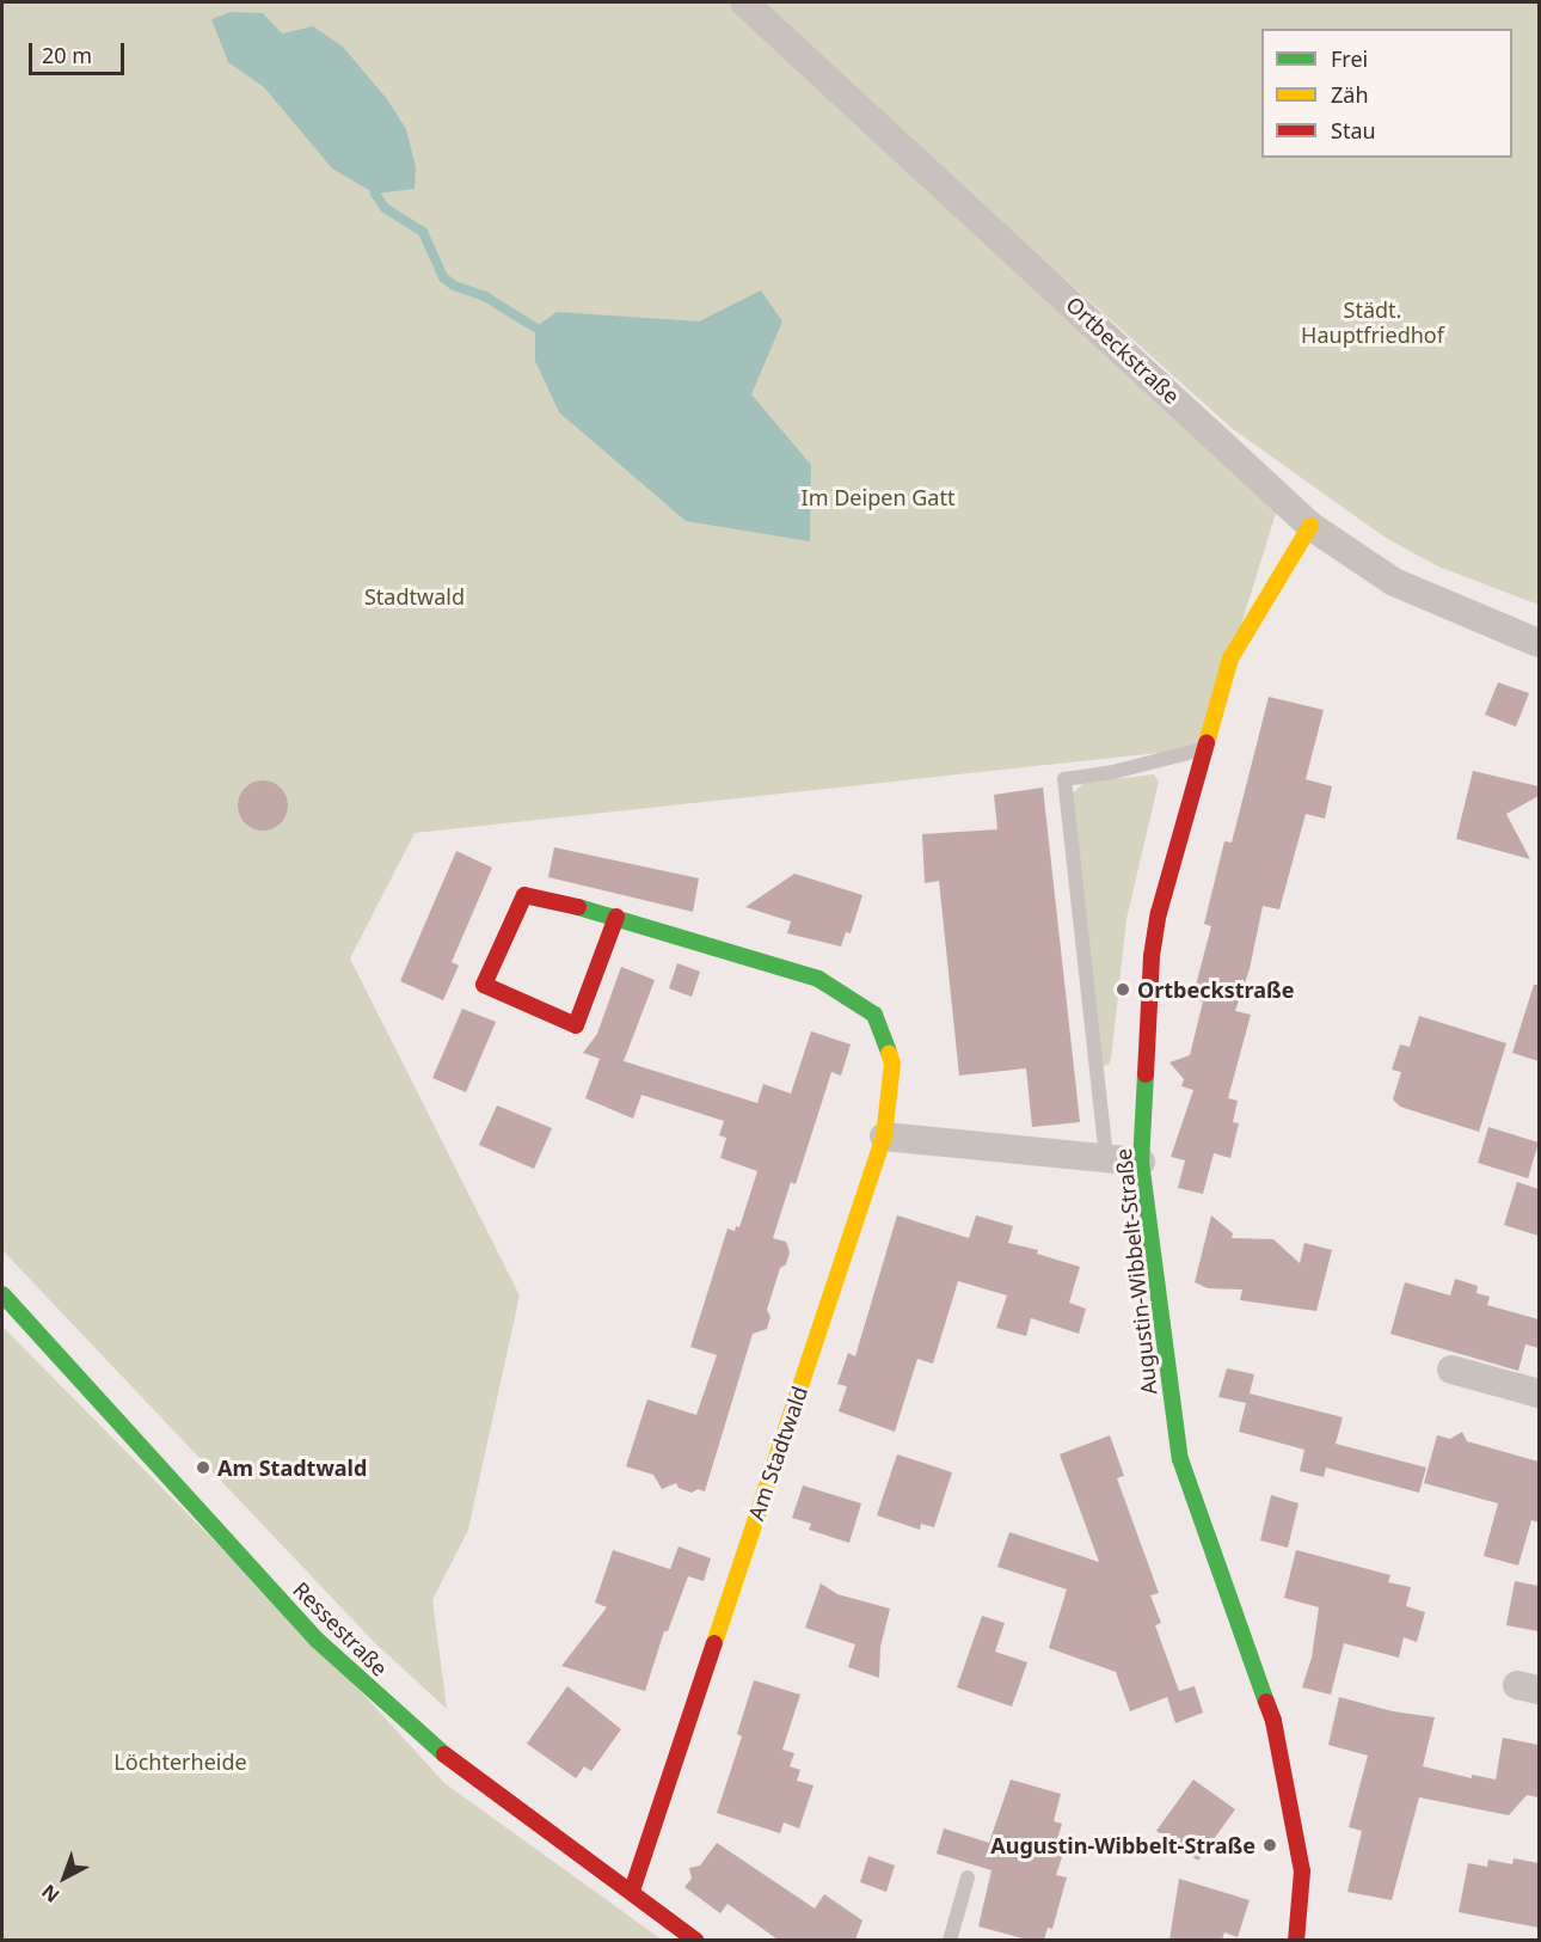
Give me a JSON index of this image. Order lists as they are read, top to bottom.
{
  "streets": {
    "street": [
      "Ortbeckstraße",
      "Augustin-Wibbelt-Straße",
      "Am Stadtwald",
      "Ressestraße"
    ]
  },
  "crossings": [
    ["Ortbeckstraße", "Augustin-Wibbelt-Straße"],
    ["Am Stadtwald", "Ressestraße"]
  ],
  "parks": [
    "Städt. Hauptfriedhof",
    "Im Deipen Gatt",
    "Stadtwald",
    "Löchterheide"
  ],
  "places": ["Ortbeckstraße", "Am Stadtwald", "Augustin-Wibbelt-Straße"],
  "legend": ["Frei", "Zäh", "Stau"],
  "scale_bar": "20 m",
  "north": "bottom left"
}
